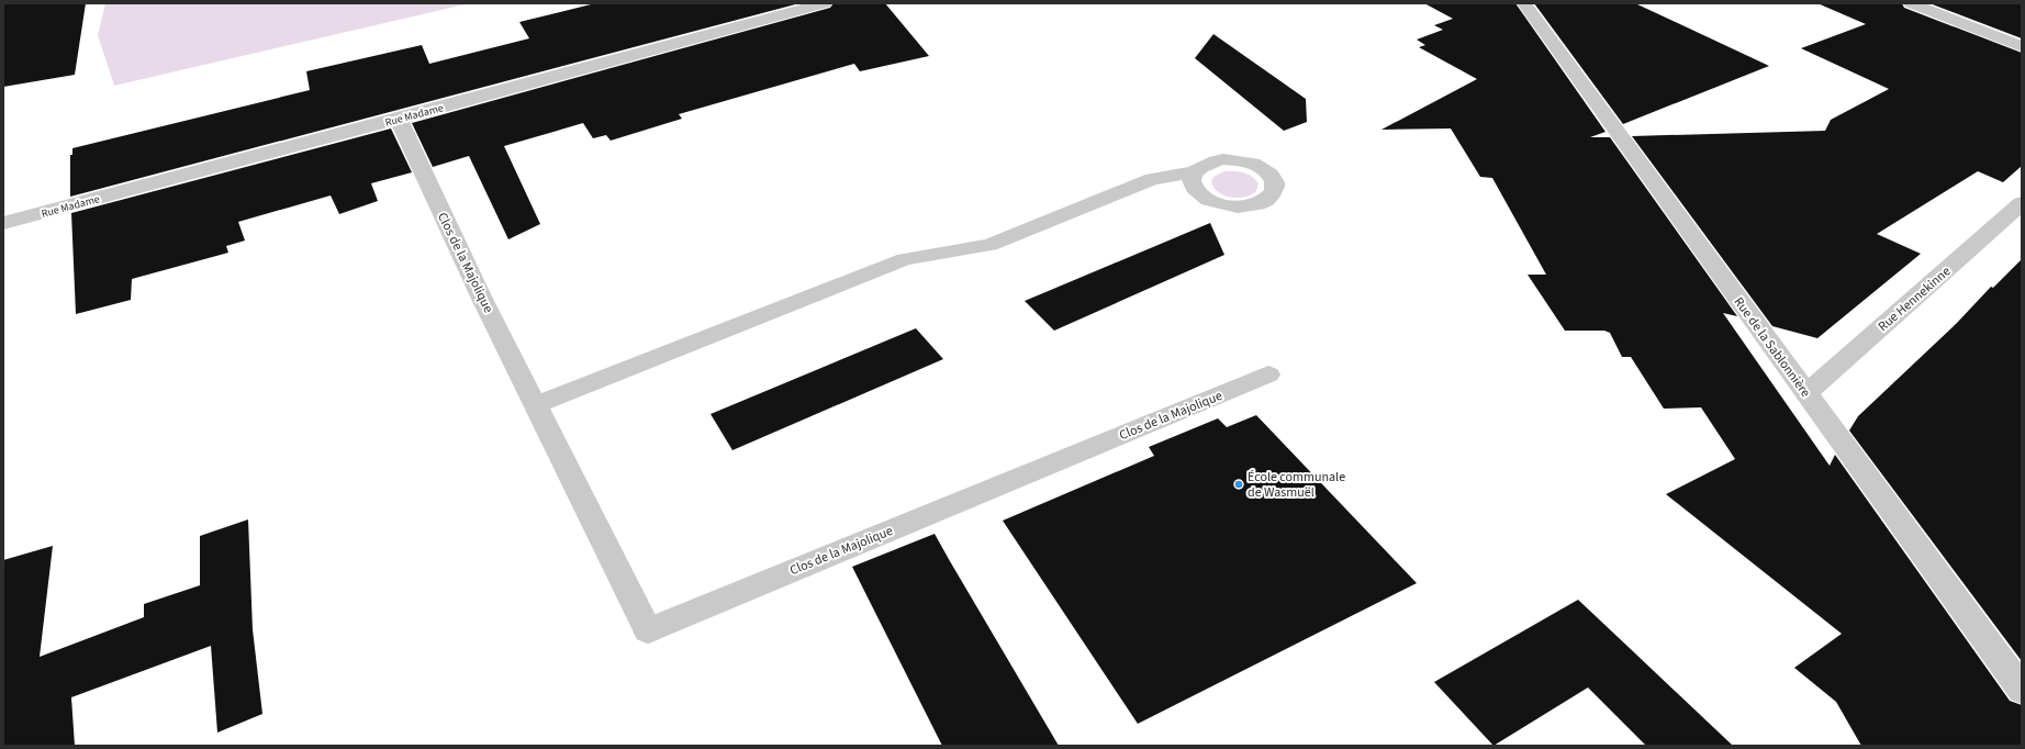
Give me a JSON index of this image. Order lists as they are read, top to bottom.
{
  "streets": {
    "street": [
      "Rue Madame",
      "Clos de la Majolique",
      "Rue Hennekinne",
      "Rue de la Sablonnière"
    ]
  },
  "crossings": [
    ["Rue Madame", "Clos de la Majolique"],
    ["Rue Hennekinne", "Rue de la Sablonnière"]
  ],
  "places": ["École communale de Wasmuël"]
}
